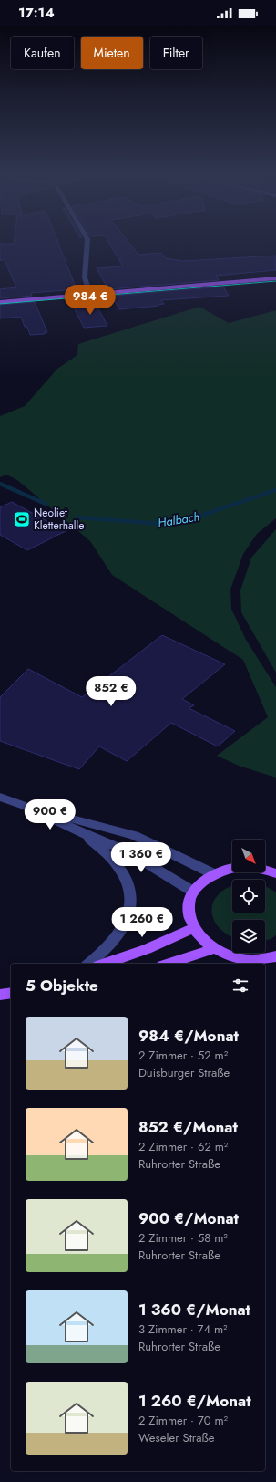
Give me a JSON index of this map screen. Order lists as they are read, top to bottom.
{
  "water": ["Halbach"],
  "places": {
    "sports": ["Neoliet Kletterhalle"]
  },
  "north": "bottom right",
  "page": {
    "status": "17:14",
    "chip": ["Kaufen", "Mieten", "Filter"],
    "price": [
      "984 €",
      "852 €",
      "900 €",
      "1 360 €",
      "1 260 €"
    ],
    "heading": "5 Objekte",
    "list": [
      {
        "name": "984 €/Monat",
        "note": "2 Zimmer · 52 m² · Duisburger Straße"
      },
      {
        "name": "852 €/Monat",
        "note": "2 Zimmer · 62 m² · Ruhrorter Straße"
      },
      {
        "name": "900 €/Monat",
        "note": "2 Zimmer · 58 m² · Ruhrorter Straße"
      },
      {
        "name": "1 360 €/Monat",
        "note": "3 Zimmer · 74 m² · Ruhrorter Straße"
      },
      {
        "name": "1 260 €/Monat",
        "note": "2 Zimmer · 70 m² · Weseler Straße"
      }
    ]
  }
}
